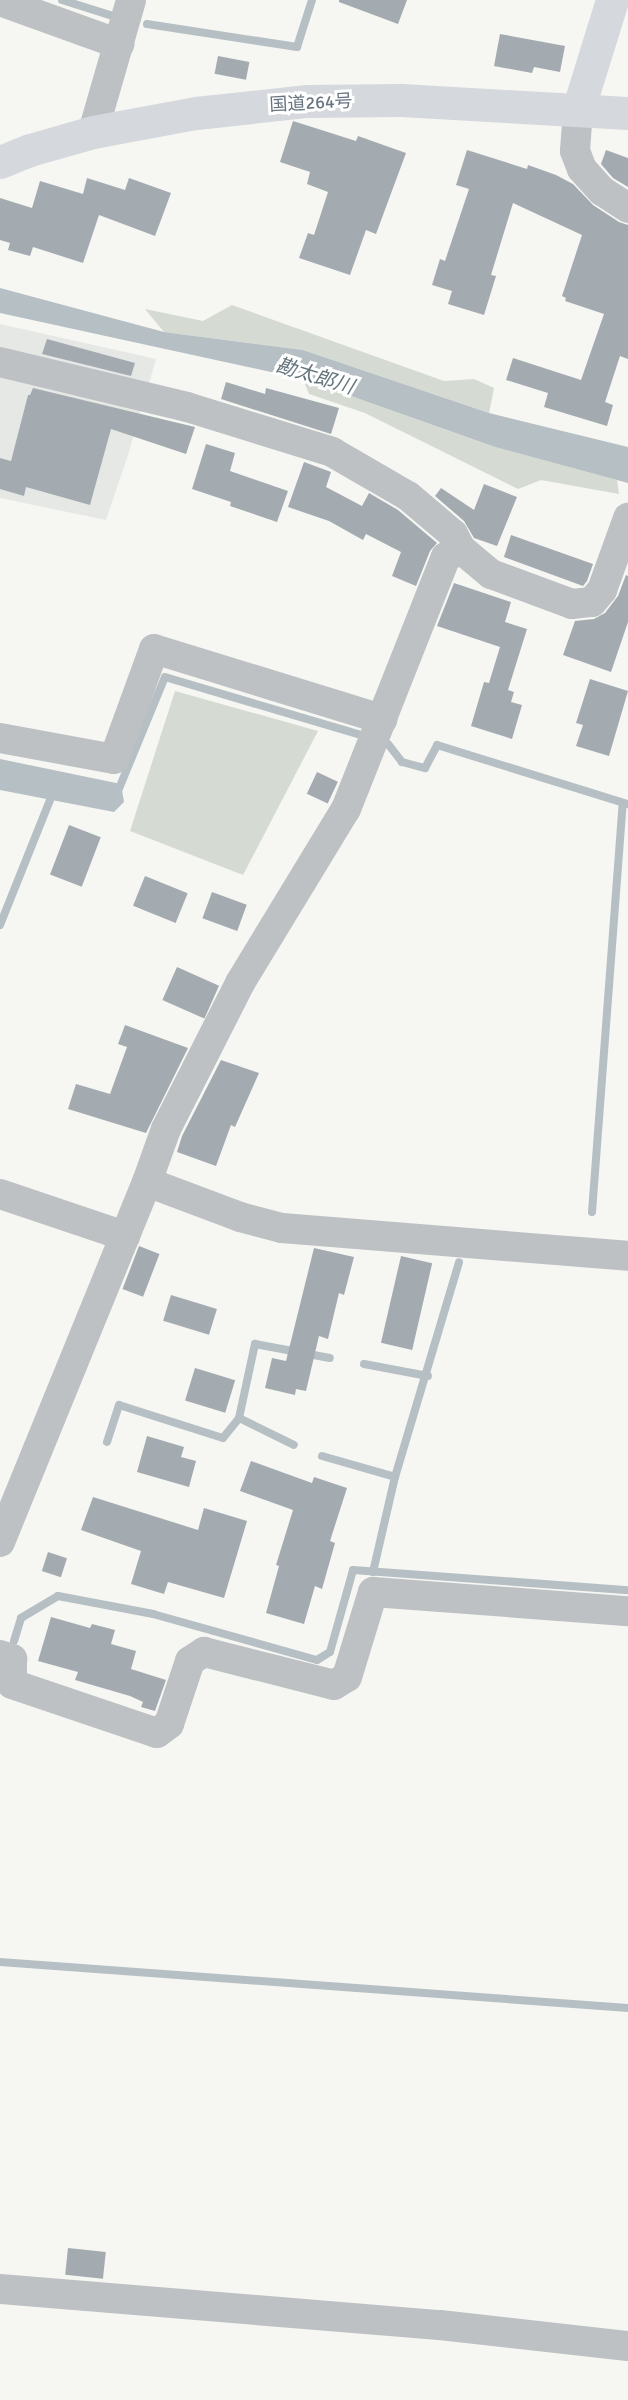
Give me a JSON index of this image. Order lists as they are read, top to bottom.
{
  "streets": {
    "main road": ["国道264号"]
  },
  "water": ["勘太郎川"]
}
